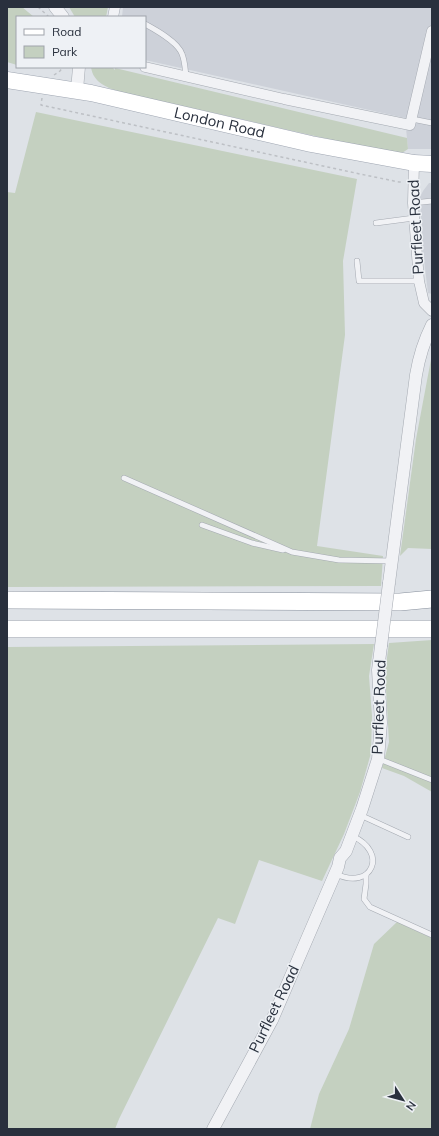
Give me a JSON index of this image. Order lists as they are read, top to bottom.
{
  "streets": {
    "main road": ["London Road"],
    "street": ["Purfleet Road"]
  },
  "crossings": [
    ["London Road", "Purfleet Road"]
  ],
  "legend": ["Road", "Park"],
  "north": "bottom right"
}
